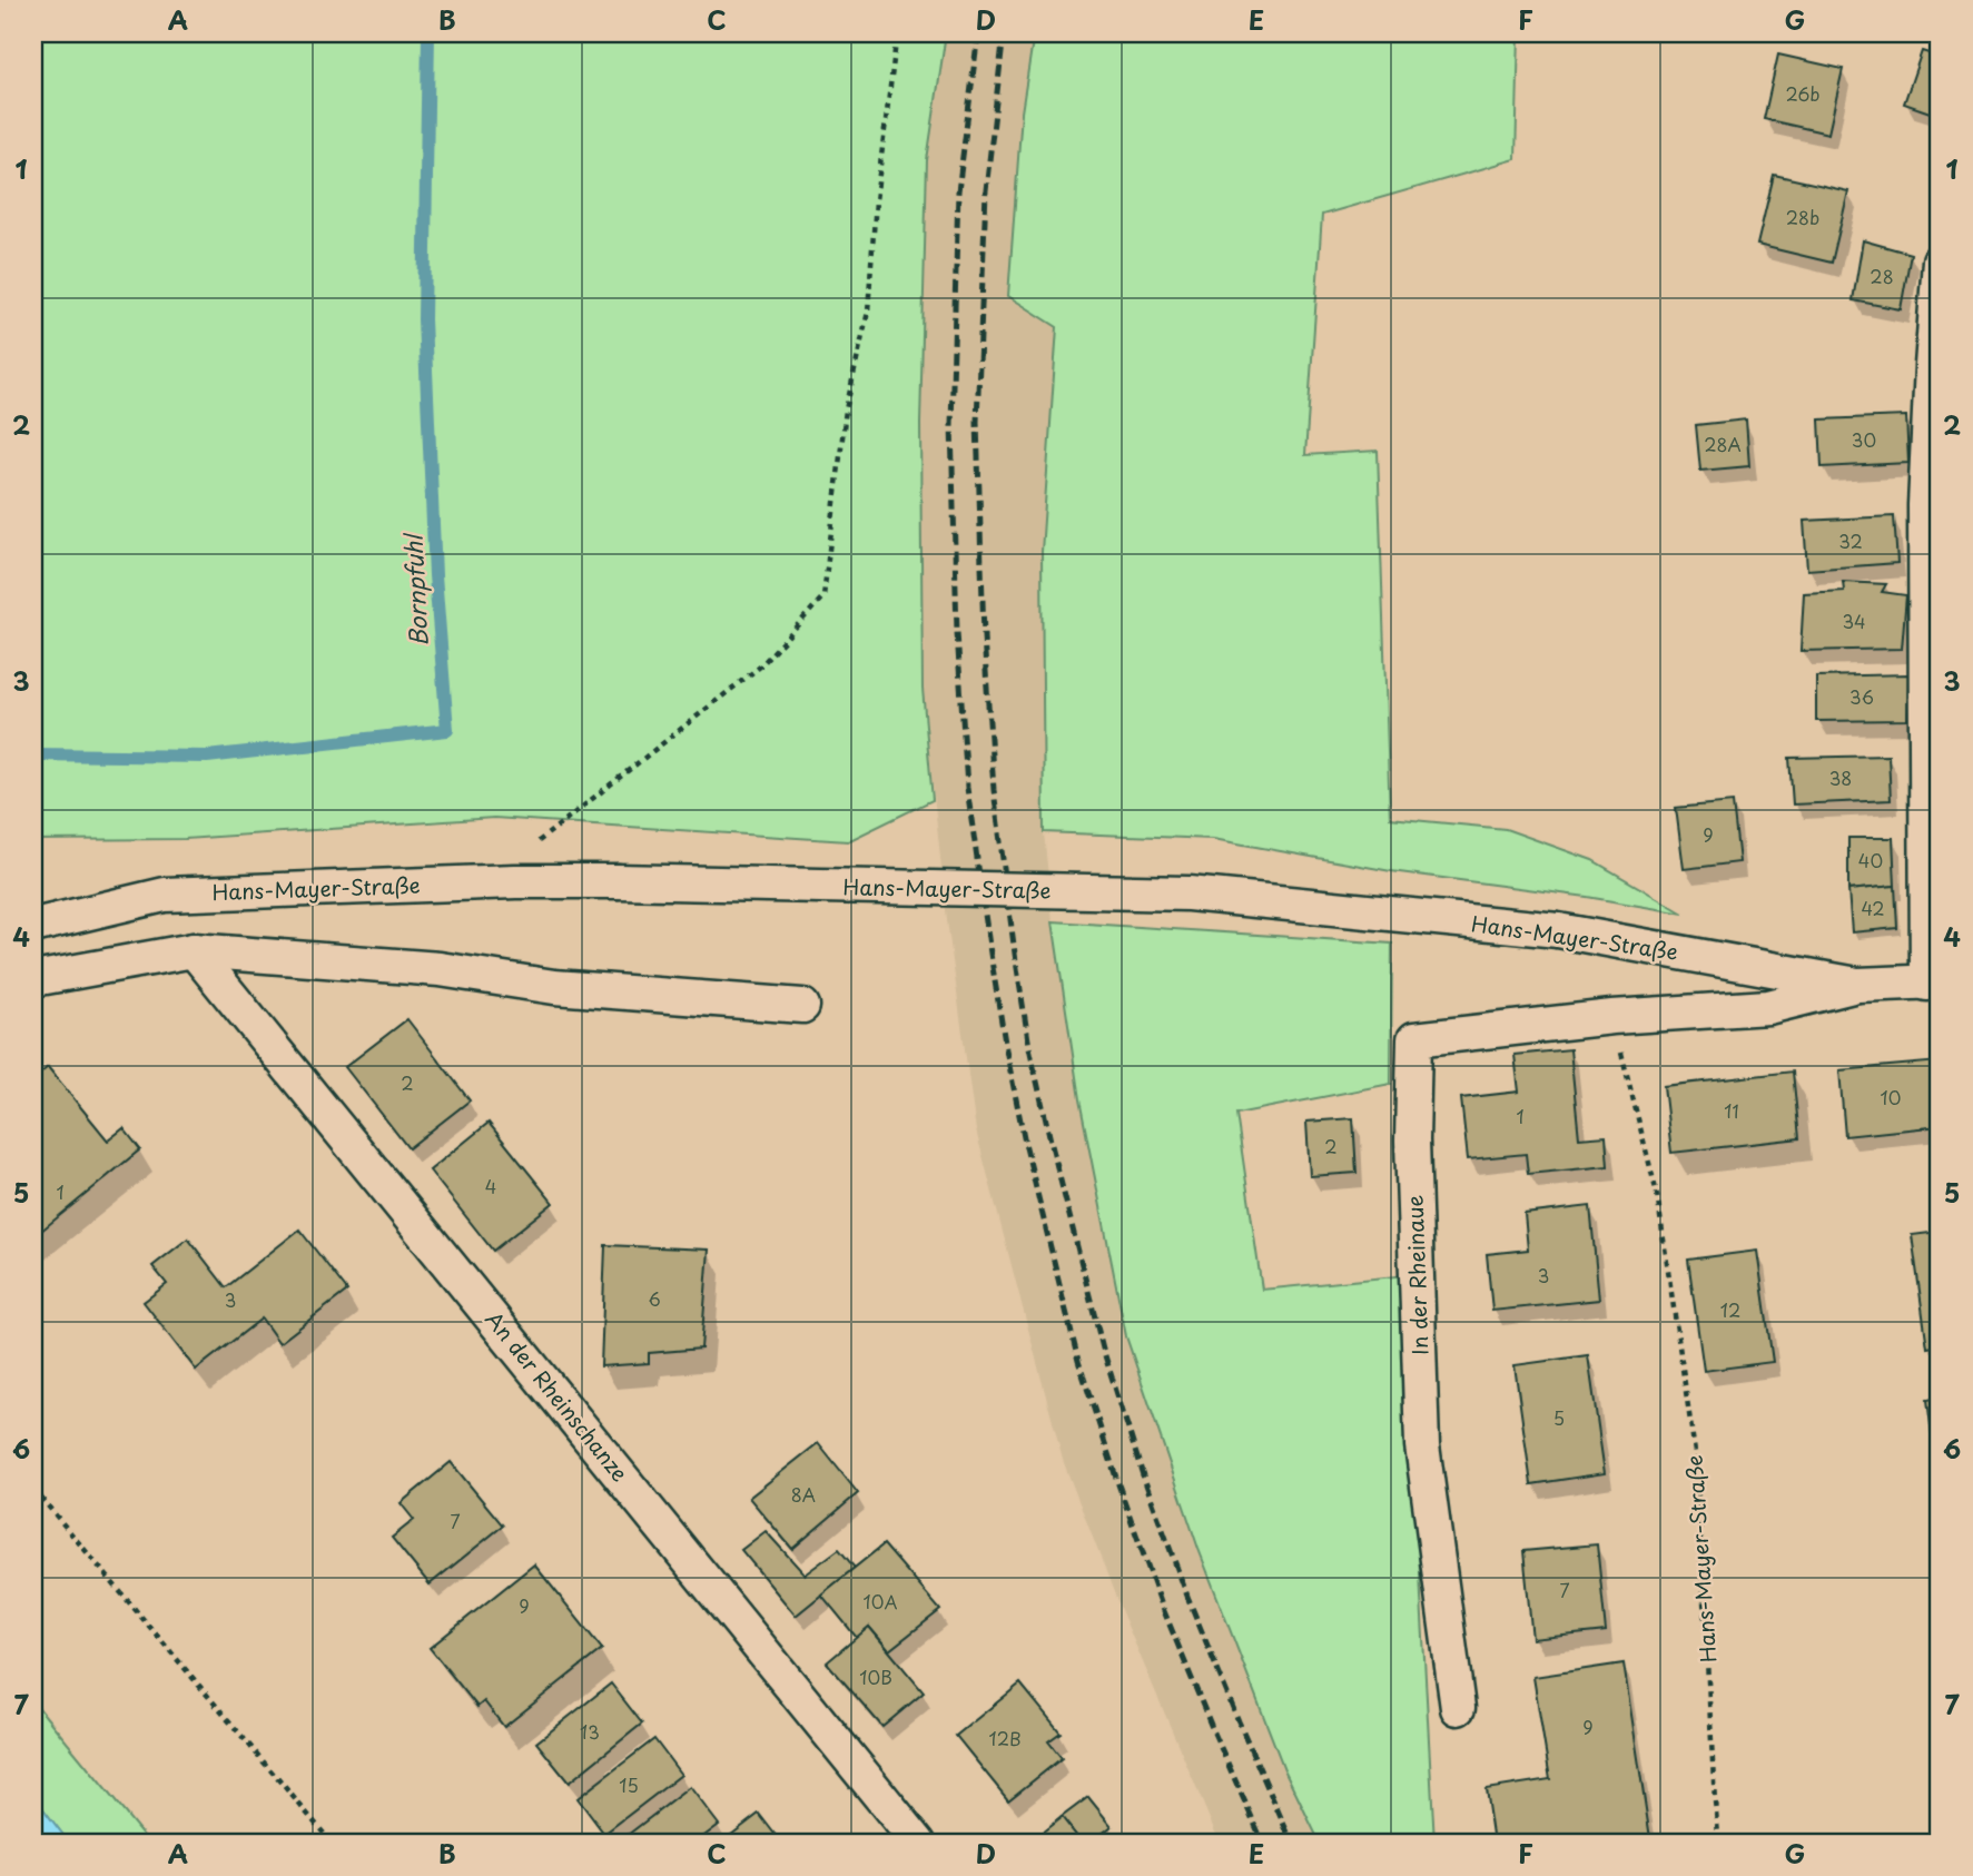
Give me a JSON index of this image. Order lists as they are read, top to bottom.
{
  "streets": {
    "street": ["Hans-Mayer-Straße", "In der Rheinaue", "An der Rheinschanze"]
  },
  "crossings": [
    ["Hans-Mayer-Straße", "In der Rheinaue"]
  ],
  "water": ["Bornpfuhl"],
  "house_numbers": [
    "26b",
    "28b",
    "28",
    "30",
    "28A",
    "32",
    "34",
    "36",
    "38",
    "9",
    "40",
    "42",
    "2",
    "10",
    "11",
    "1",
    "2",
    "4",
    "1",
    "3",
    "6",
    "3",
    "12",
    "5",
    "8A",
    "7",
    "7",
    "10A",
    "9",
    "10B",
    "9",
    "13",
    "12B",
    "15"
  ],
  "grid": {
    "columns": [
      "A",
      "B",
      "C",
      "D",
      "E",
      "F",
      "G"
    ],
    "rows": [
      "1",
      "2",
      "3",
      "4",
      "5",
      "6",
      "7"
    ]
  }
}
